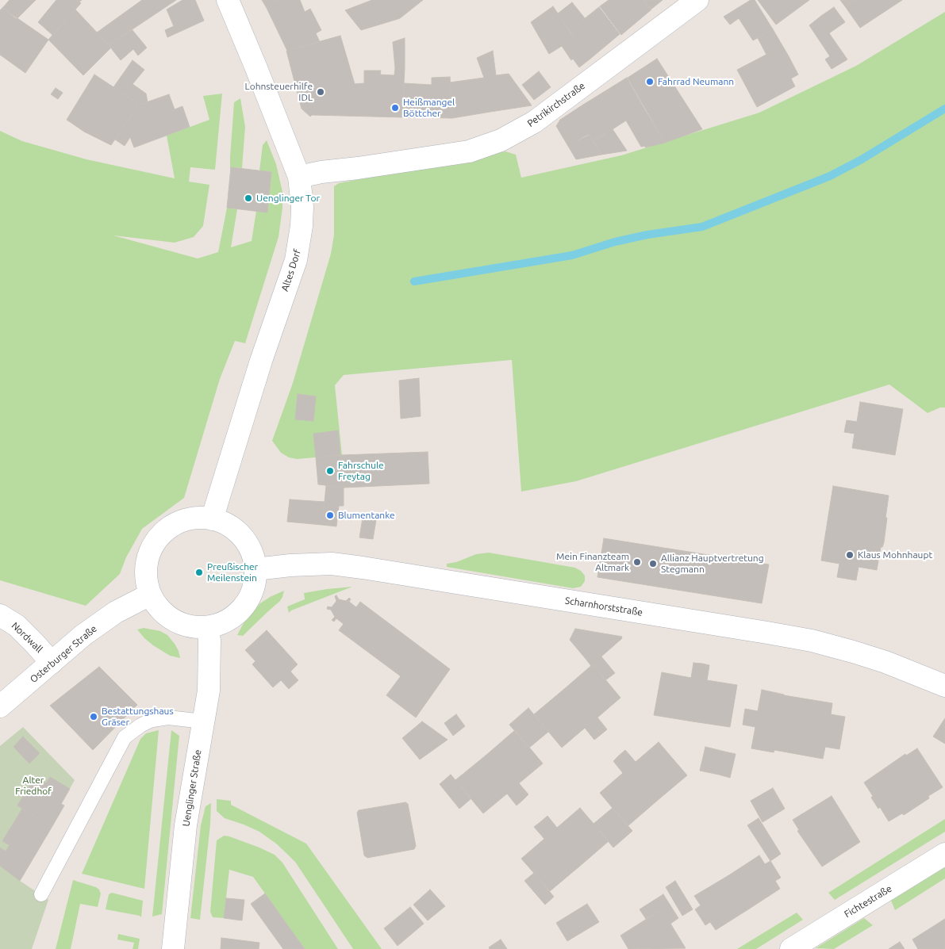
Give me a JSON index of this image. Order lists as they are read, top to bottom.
{
  "streets": {
    "street": [
      "Petrikirchstraße",
      "Altes Dorf",
      "Scharnhorststraße",
      "Nordwall",
      "Osterburger Straße",
      "Uenglinger Straße",
      "Fichtestraße"
    ]
  },
  "crossings": [
    ["Petrikirchstraße", "Altes Dorf"],
    ["Altes Dorf", "Scharnhorststraße"],
    ["Altes Dorf", "Osterburger Straße"],
    ["Altes Dorf", "Uenglinger Straße"],
    ["Scharnhorststraße", "Osterburger Straße"],
    ["Scharnhorststraße", "Uenglinger Straße"],
    ["Nordwall", "Osterburger Straße"],
    ["Osterburger Straße", "Uenglinger Straße"]
  ],
  "parks": ["Alter Friedhof"],
  "places": [
    "Fahrrad Neumann",
    "Lohnsteuerhilfe IDL",
    "Heißmangel Böttcher",
    "Uenglinger Tor",
    "Fahrschule Freytag",
    "Blumentanke",
    "Klaus Mohnhaupt",
    "Mein Finanzteam Altmark",
    "Allianz Hauptvertretung Stegmann",
    "Preußischer Meilenstein",
    "Bestattungshaus Gräser"
  ]
}
